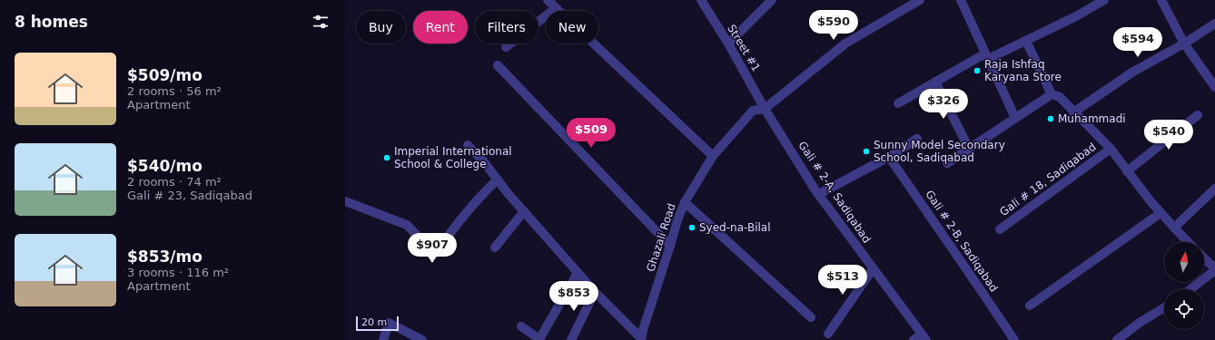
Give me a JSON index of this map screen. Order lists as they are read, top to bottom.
{
  "streets": {
    "street": [
      "Street #1",
      "Gali # 18, Sadiqabad",
      "Gali # 2-A, Sadiqabad",
      "Ghazali Road",
      "Gali # 2-B, Sadiqabad"
    ]
  },
  "crossings": [
    ["Street #1", "Gali # 2-A, Sadiqabad"],
    ["Street #1", "Ghazali Road"],
    ["Gali # 2-A, Sadiqabad", "Ghazali Road"]
  ],
  "places": [
    "Raja Ishfaq Karyana Store",
    "Muhammadi",
    "Sunny Model Secondary School, Sadiqabad",
    "Imperial International School & College",
    "Syed-na-Bilal"
  ],
  "scale_bar": "20 m",
  "north": "top",
  "page": {
    "heading": "8 homes",
    "price": [
      "$590",
      "$594",
      "$326",
      "$509",
      "$540",
      "$907",
      "$513",
      "$853"
    ],
    "chip": [
      "Buy",
      "Rent",
      "Filters",
      "New"
    ],
    "list": [
      {
        "name": "$509/mo",
        "note": "2 rooms · 56 m² · Apartment"
      },
      {
        "name": "$540/mo",
        "note": "2 rooms · 74 m² · Gali # 23, Sadiqabad"
      },
      {
        "name": "$853/mo",
        "note": "3 rooms · 116 m² · Apartment"
      }
    ],
    "scale": "20 m"
  }
}
